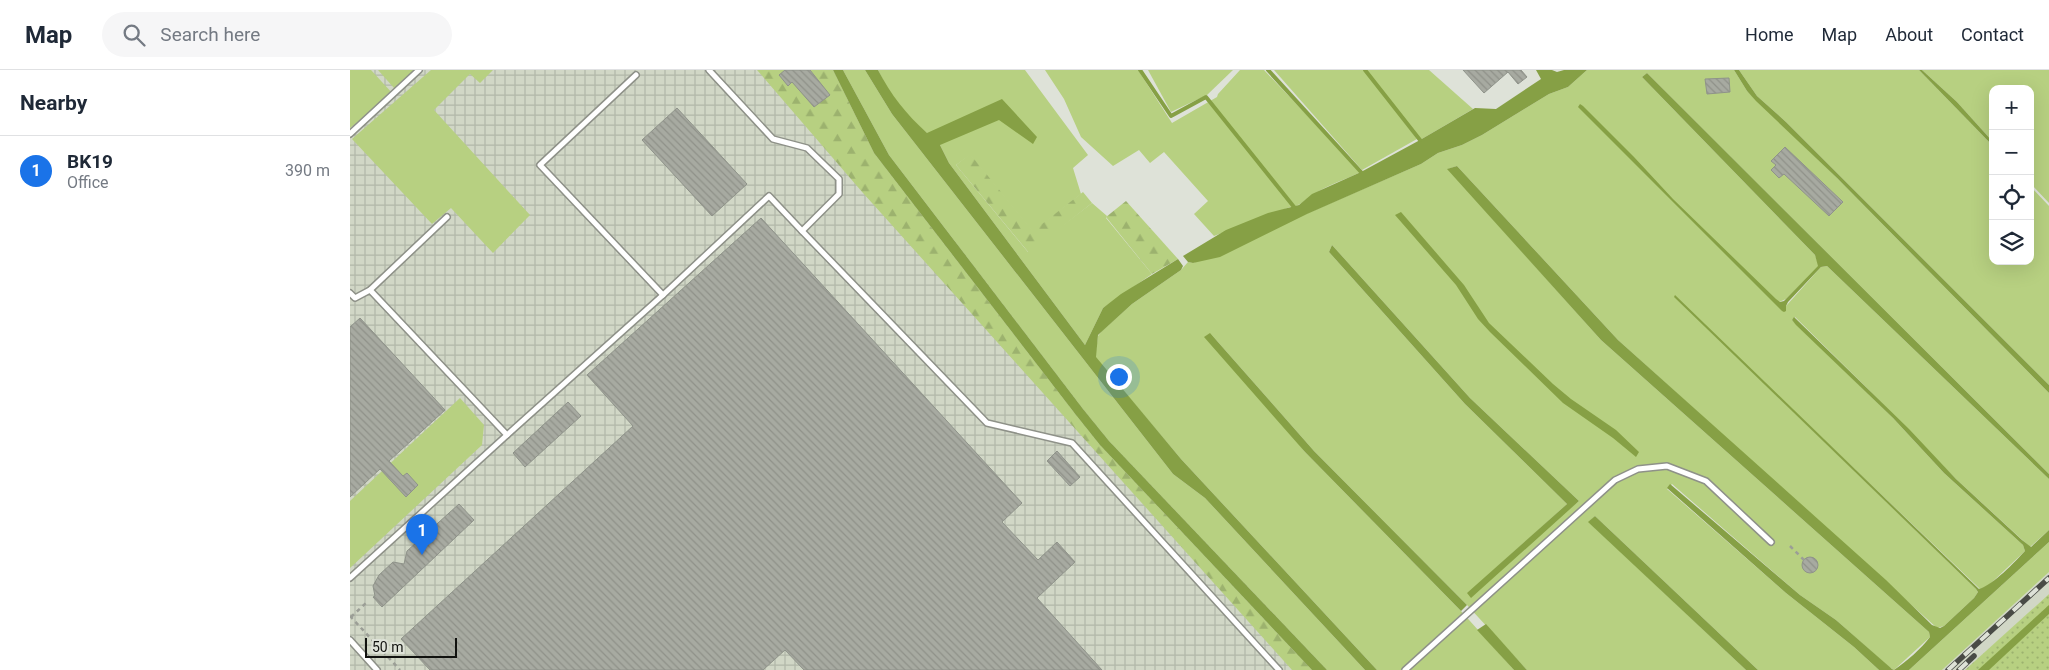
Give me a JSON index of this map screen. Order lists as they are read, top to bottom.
{
  "scale_bar": "50 m",
  "page": {
    "header": "Map",
    "search": "Search here",
    "nav": [
      "Home",
      "Map",
      "About",
      "Contact"
    ],
    "heading": "Nearby",
    "map_buttons": ["+", "−"],
    "list": [
      {
        "mark": "1",
        "name": "BK19",
        "note": "Office",
        "value": "390 m"
      }
    ],
    "pins": "1",
    "scale": "50 m"
  }
}
